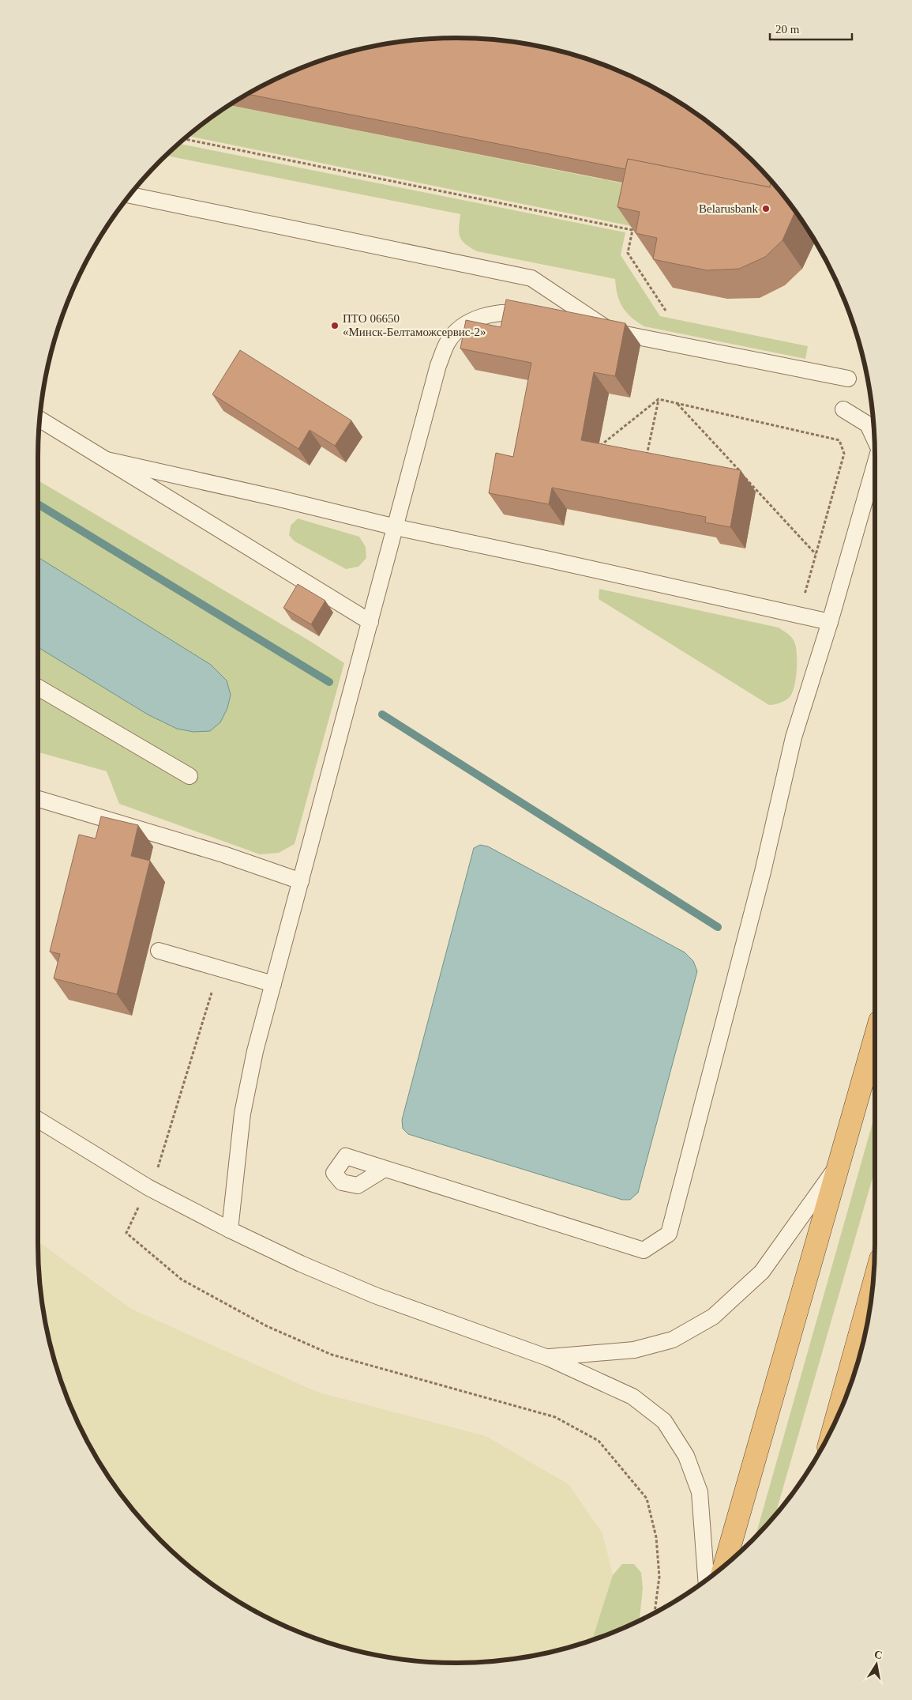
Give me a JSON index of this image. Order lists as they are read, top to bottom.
{
  "places": ["Belarusbank", "ПТО 06650 «Минск-Белтаможсервис-2»"],
  "scale_bar": "20 m",
  "north": "top"
}
